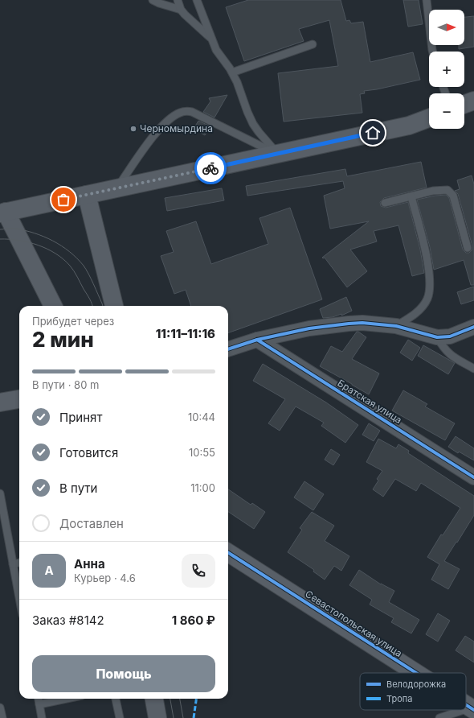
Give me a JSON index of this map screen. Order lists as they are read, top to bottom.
{
  "streets": {
    "street": ["Братская улица", "Севастопольская улица"]
  },
  "places": ["Черномырдина"],
  "legend": ["Велодорожка", "Тропа"],
  "north": "right",
  "page": {
    "map_buttons": ["+", "−"],
    "heading": ["2 мин", "Прибудет через", "11:11–11:16"],
    "panel": [
      "Анна",
      "Курьер · 4.6",
      "Заказ #8142",
      "1 860 ₽"
    ],
    "bar": "В пути · 80 m",
    "list": [
      ["Принят", "10:44"],
      ["Готовится", "10:55"],
      ["В пути", "11:00"],
      "Доставлен"
    ],
    "round": "А",
    "buttons": "Помощь"
  }
}
